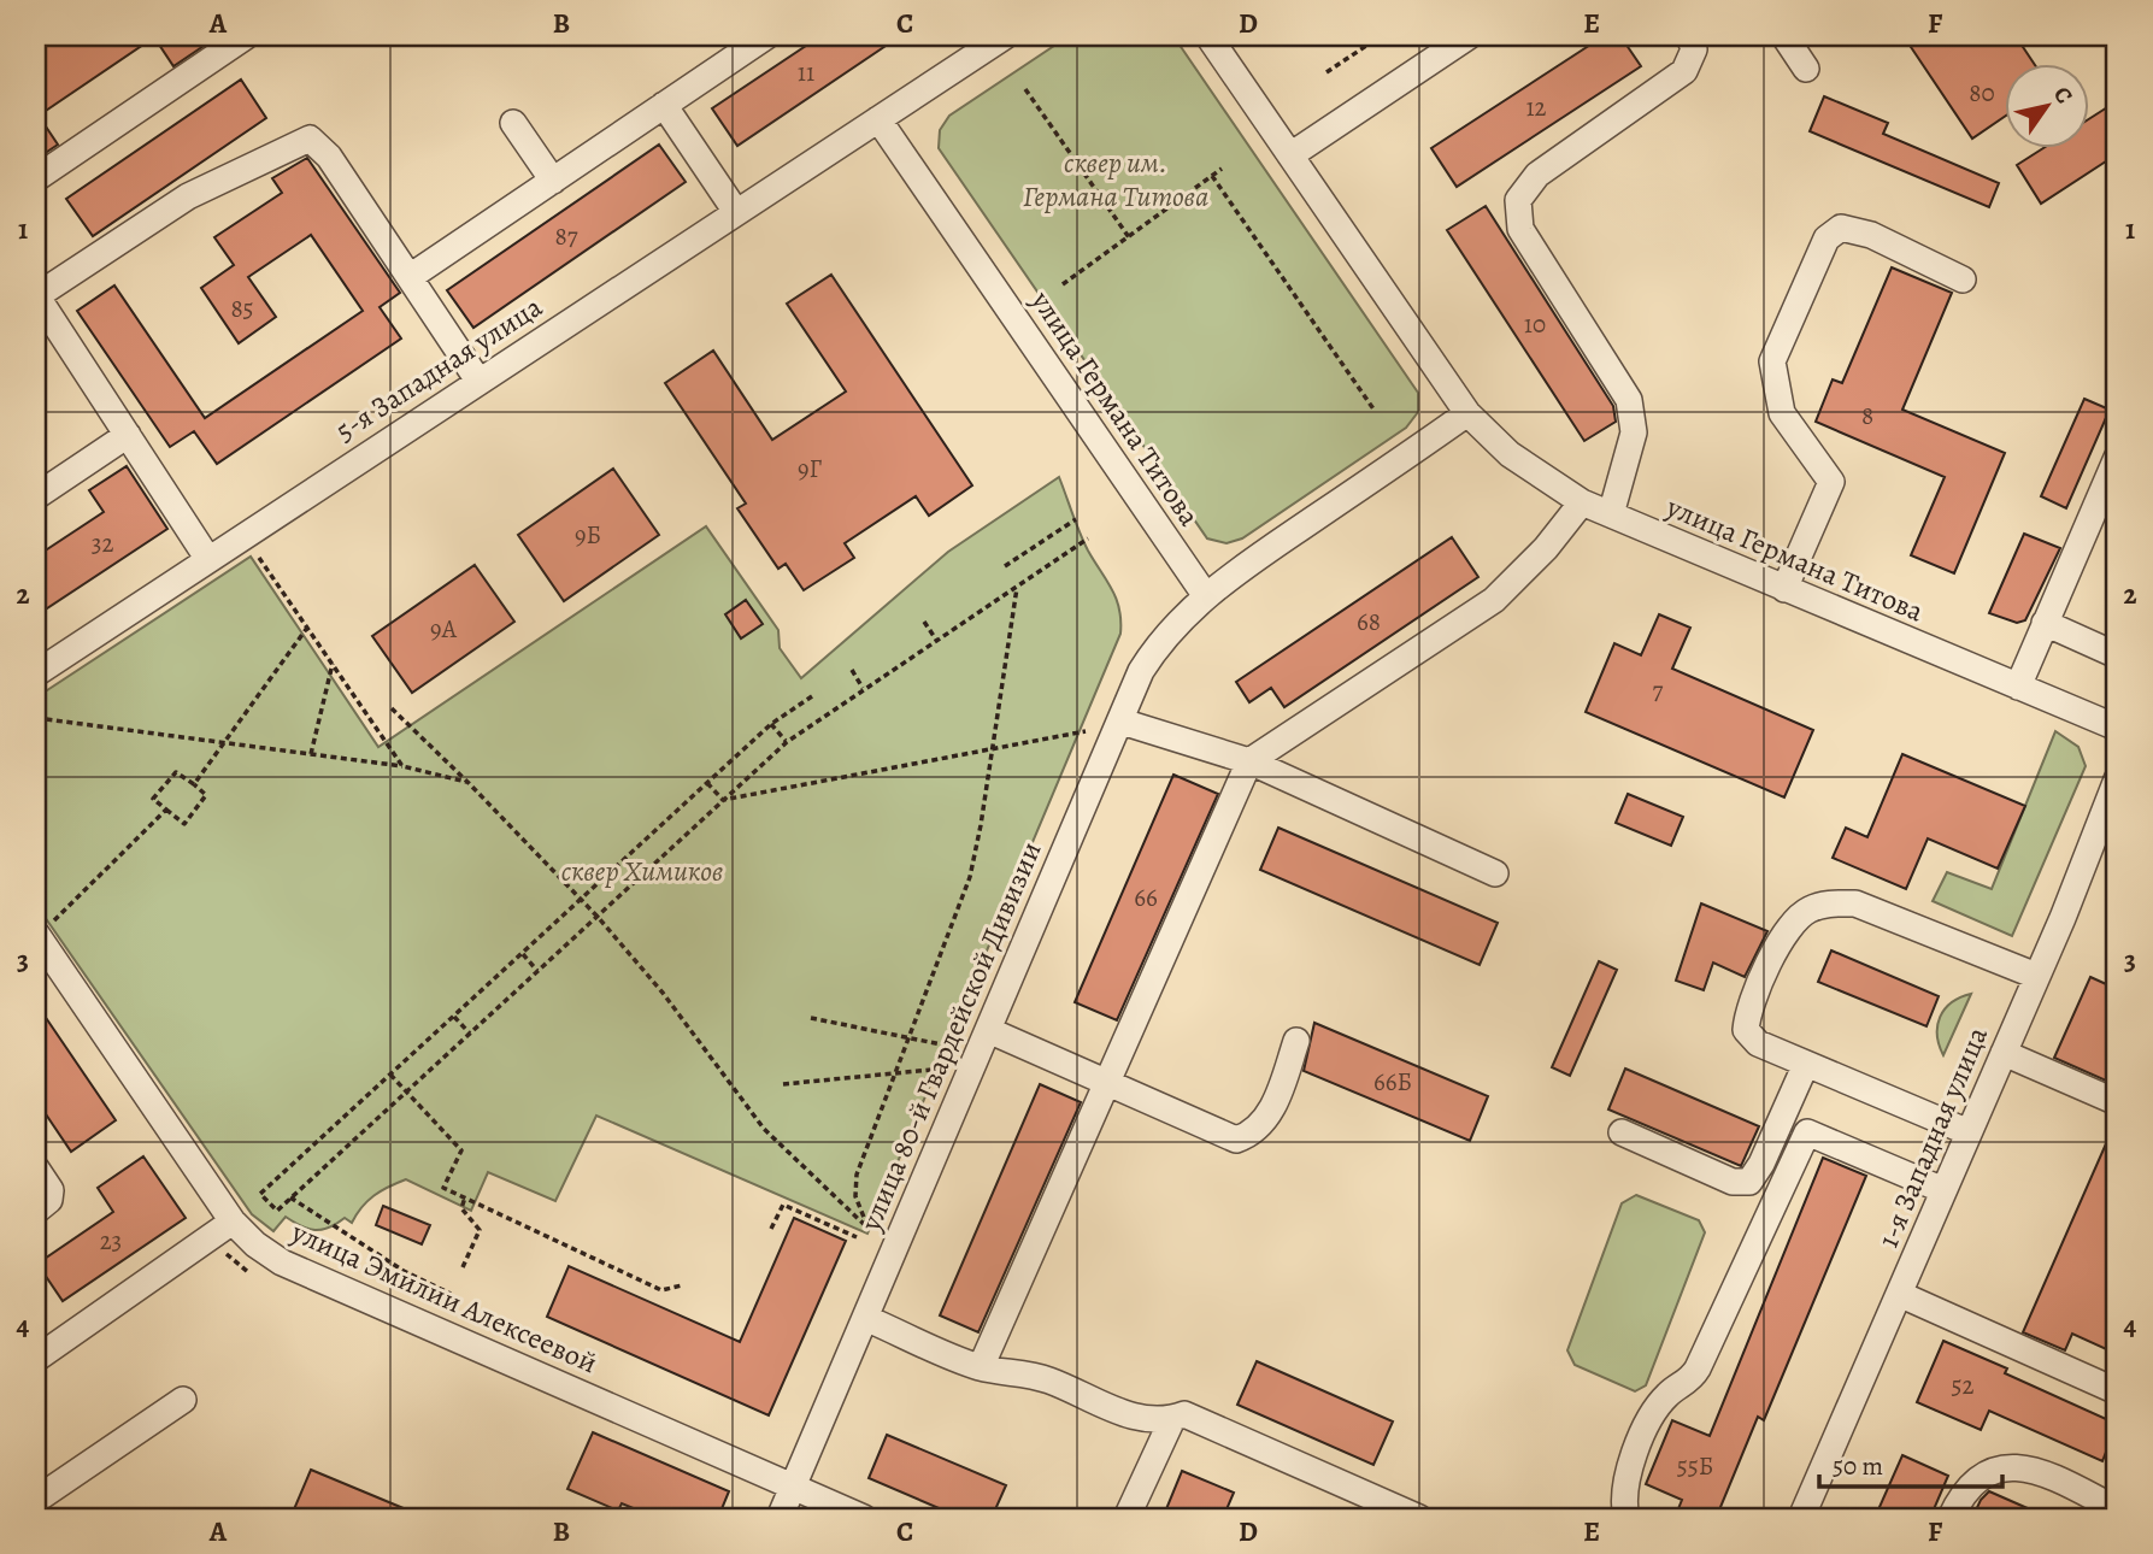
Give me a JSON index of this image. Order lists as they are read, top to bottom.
{
  "streets": {
    "street": [
      "5-я Западная улица",
      "улица Германа Титова",
      "улица 80-й Гвардейской Дивизии",
      "1-я Западная улица",
      "улица Эмилии Алексеевой"
    ]
  },
  "crossings": [
    ["5-я Западная улица", "улица Германа Титова"],
    ["улица Германа Титова", "улица 80-й Гвардейской Дивизии"],
    ["улица 80-й Гвардейской Дивизии", "улица Эмилии Алексеевой"]
  ],
  "parks": ["сквер им. Германа Титова", "сквер Химиков"],
  "house_numbers": [
    "11",
    "80",
    "12",
    "87",
    "85",
    "10",
    "8",
    "9Г",
    "9Б",
    "32",
    "68",
    "9А",
    "7",
    "66",
    "66Б",
    "23",
    "52",
    "55Б"
  ],
  "scale_bar": "50 m",
  "north": "top right",
  "grid": {
    "columns": [
      "A",
      "B",
      "C",
      "D",
      "E",
      "F"
    ],
    "rows": [
      "1",
      "2",
      "3",
      "4"
    ]
  }
}
